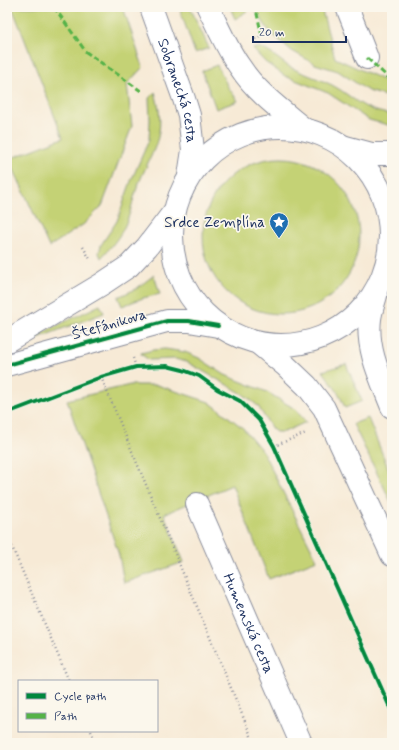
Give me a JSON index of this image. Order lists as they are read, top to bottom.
{
  "streets": {
    "main road": ["Sobranecká cesta", "Štefánikova", "Humenská cesta"]
  },
  "places": {
    "place": ["Srdce Zemplína"]
  },
  "legend": ["Cycle path", "Path"],
  "scale_bar": "20 m"
}
